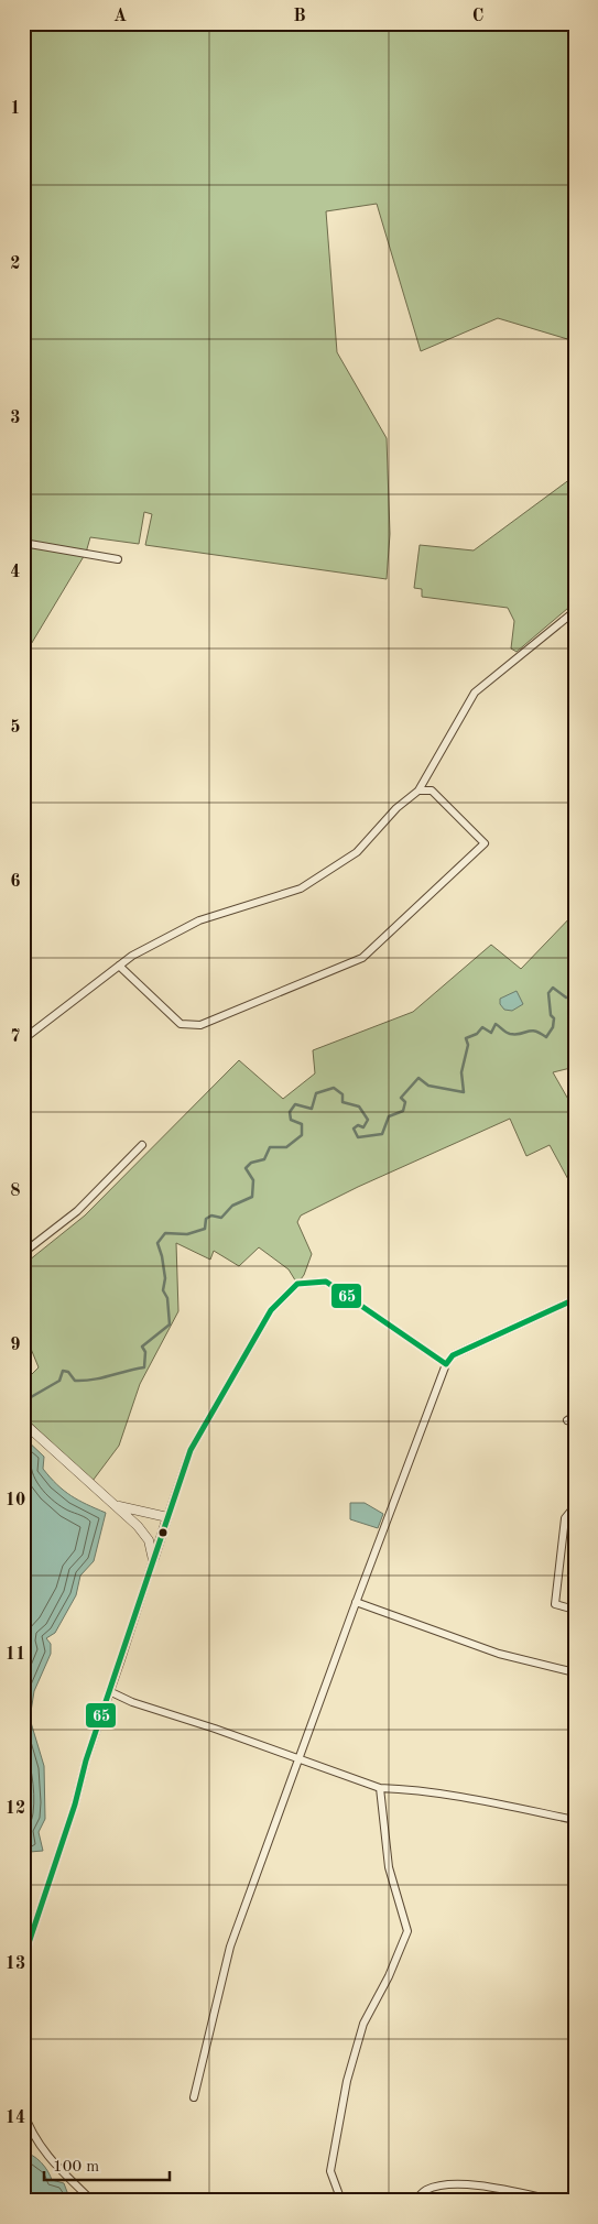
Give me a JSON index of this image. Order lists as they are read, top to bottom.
{
  "lines": ["transit line 65"],
  "scale_bar": "100 m",
  "grid": {
    "columns": ["A", "B", "C"],
    "rows": [
      "1",
      "2",
      "3",
      "4",
      "5",
      "6",
      "7",
      "8",
      "9",
      "10",
      "11",
      "12",
      "13",
      "14"
    ]
  }
}
